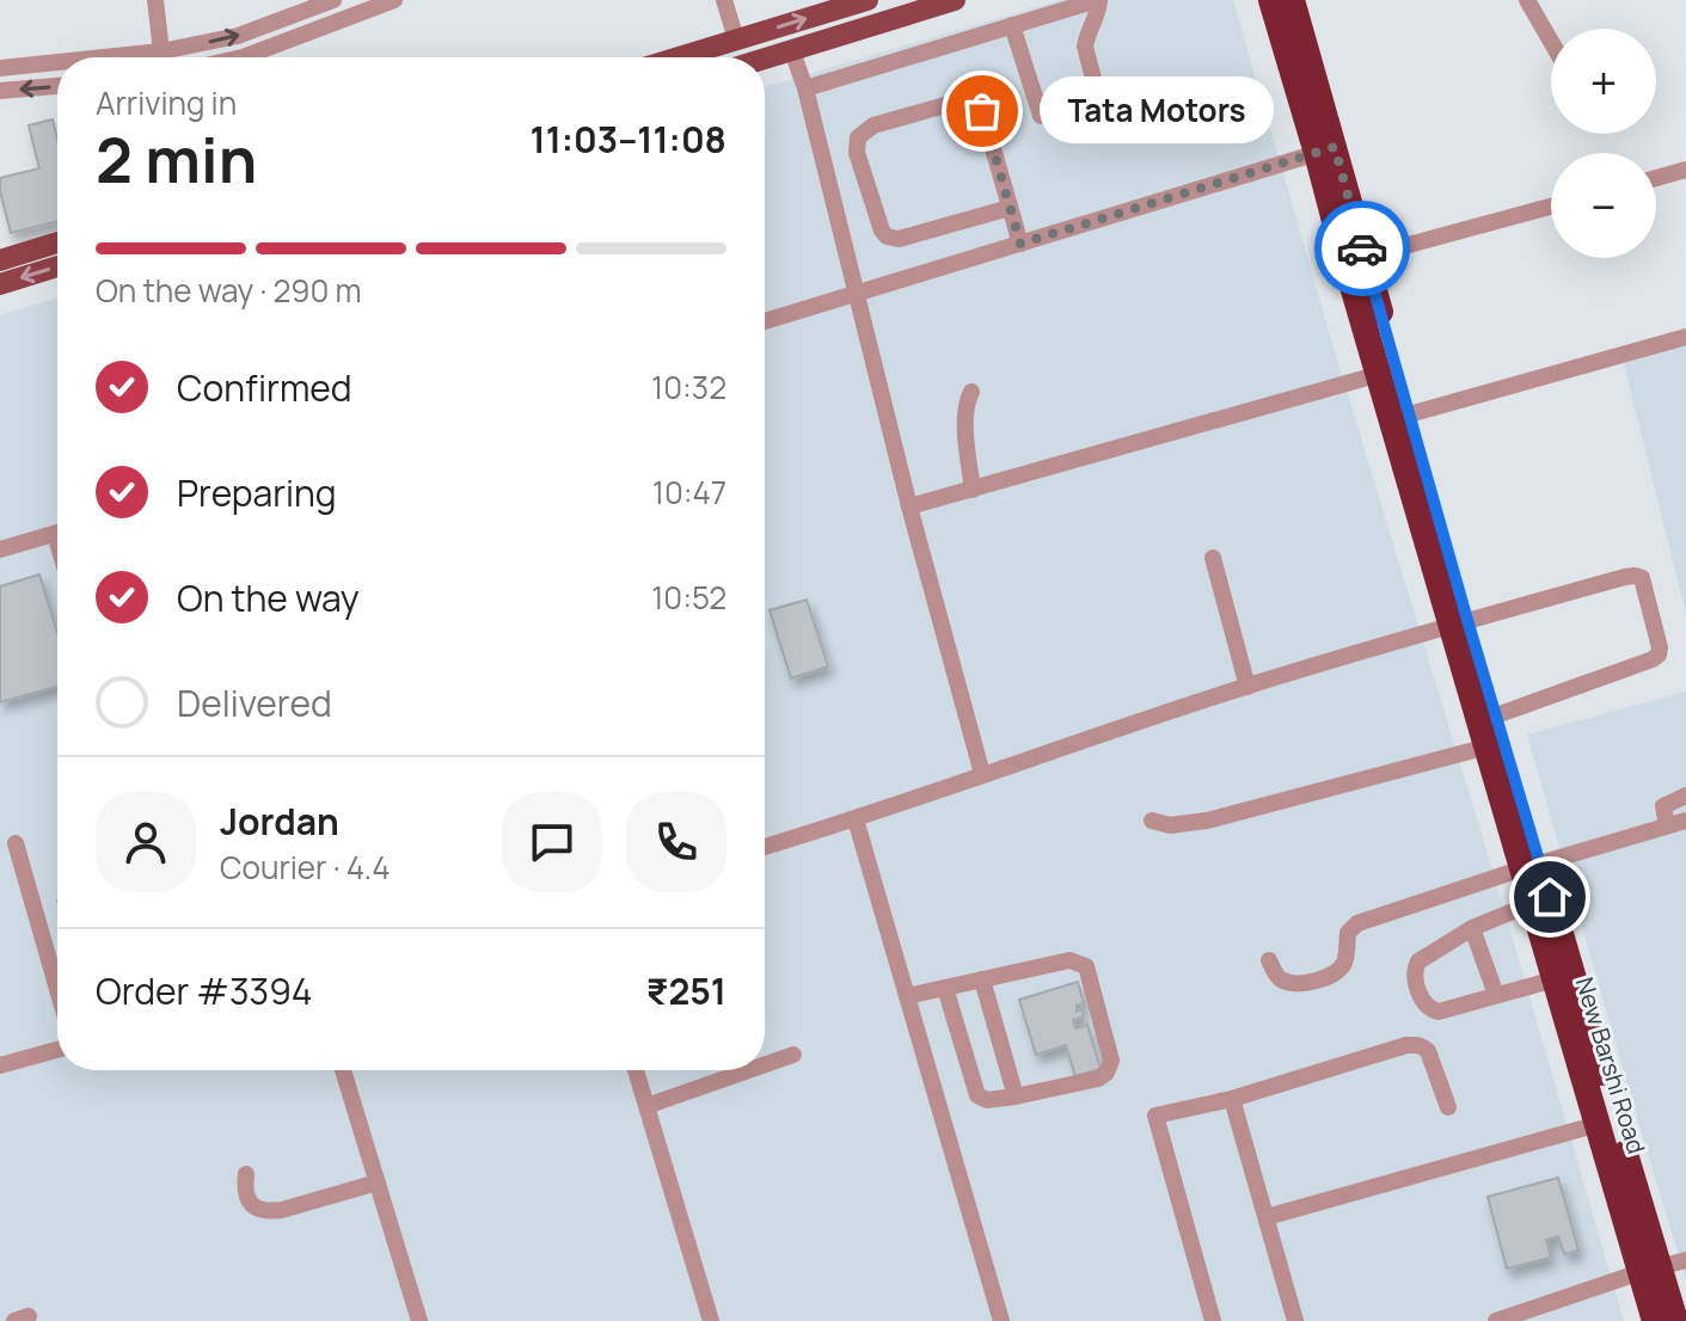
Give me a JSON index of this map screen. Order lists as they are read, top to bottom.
{
  "streets": {
    "highway": ["New Barshi Road"]
  },
  "places": ["Tata Motors"],
  "page": {
    "map_buttons": ["+", "−"],
    "heading": ["2 min", "Arriving in", "11:03–11:08"],
    "panel": [
      "Jordan",
      "Courier · 4.4",
      "Order #3394",
      "₹251"
    ],
    "bubble": "Tata Motors",
    "bar": "On the way · 290 m",
    "list": [
      ["Confirmed", "10:32"],
      ["Preparing", "10:47"],
      ["On the way", "10:52"],
      "Delivered"
    ]
  }
}
